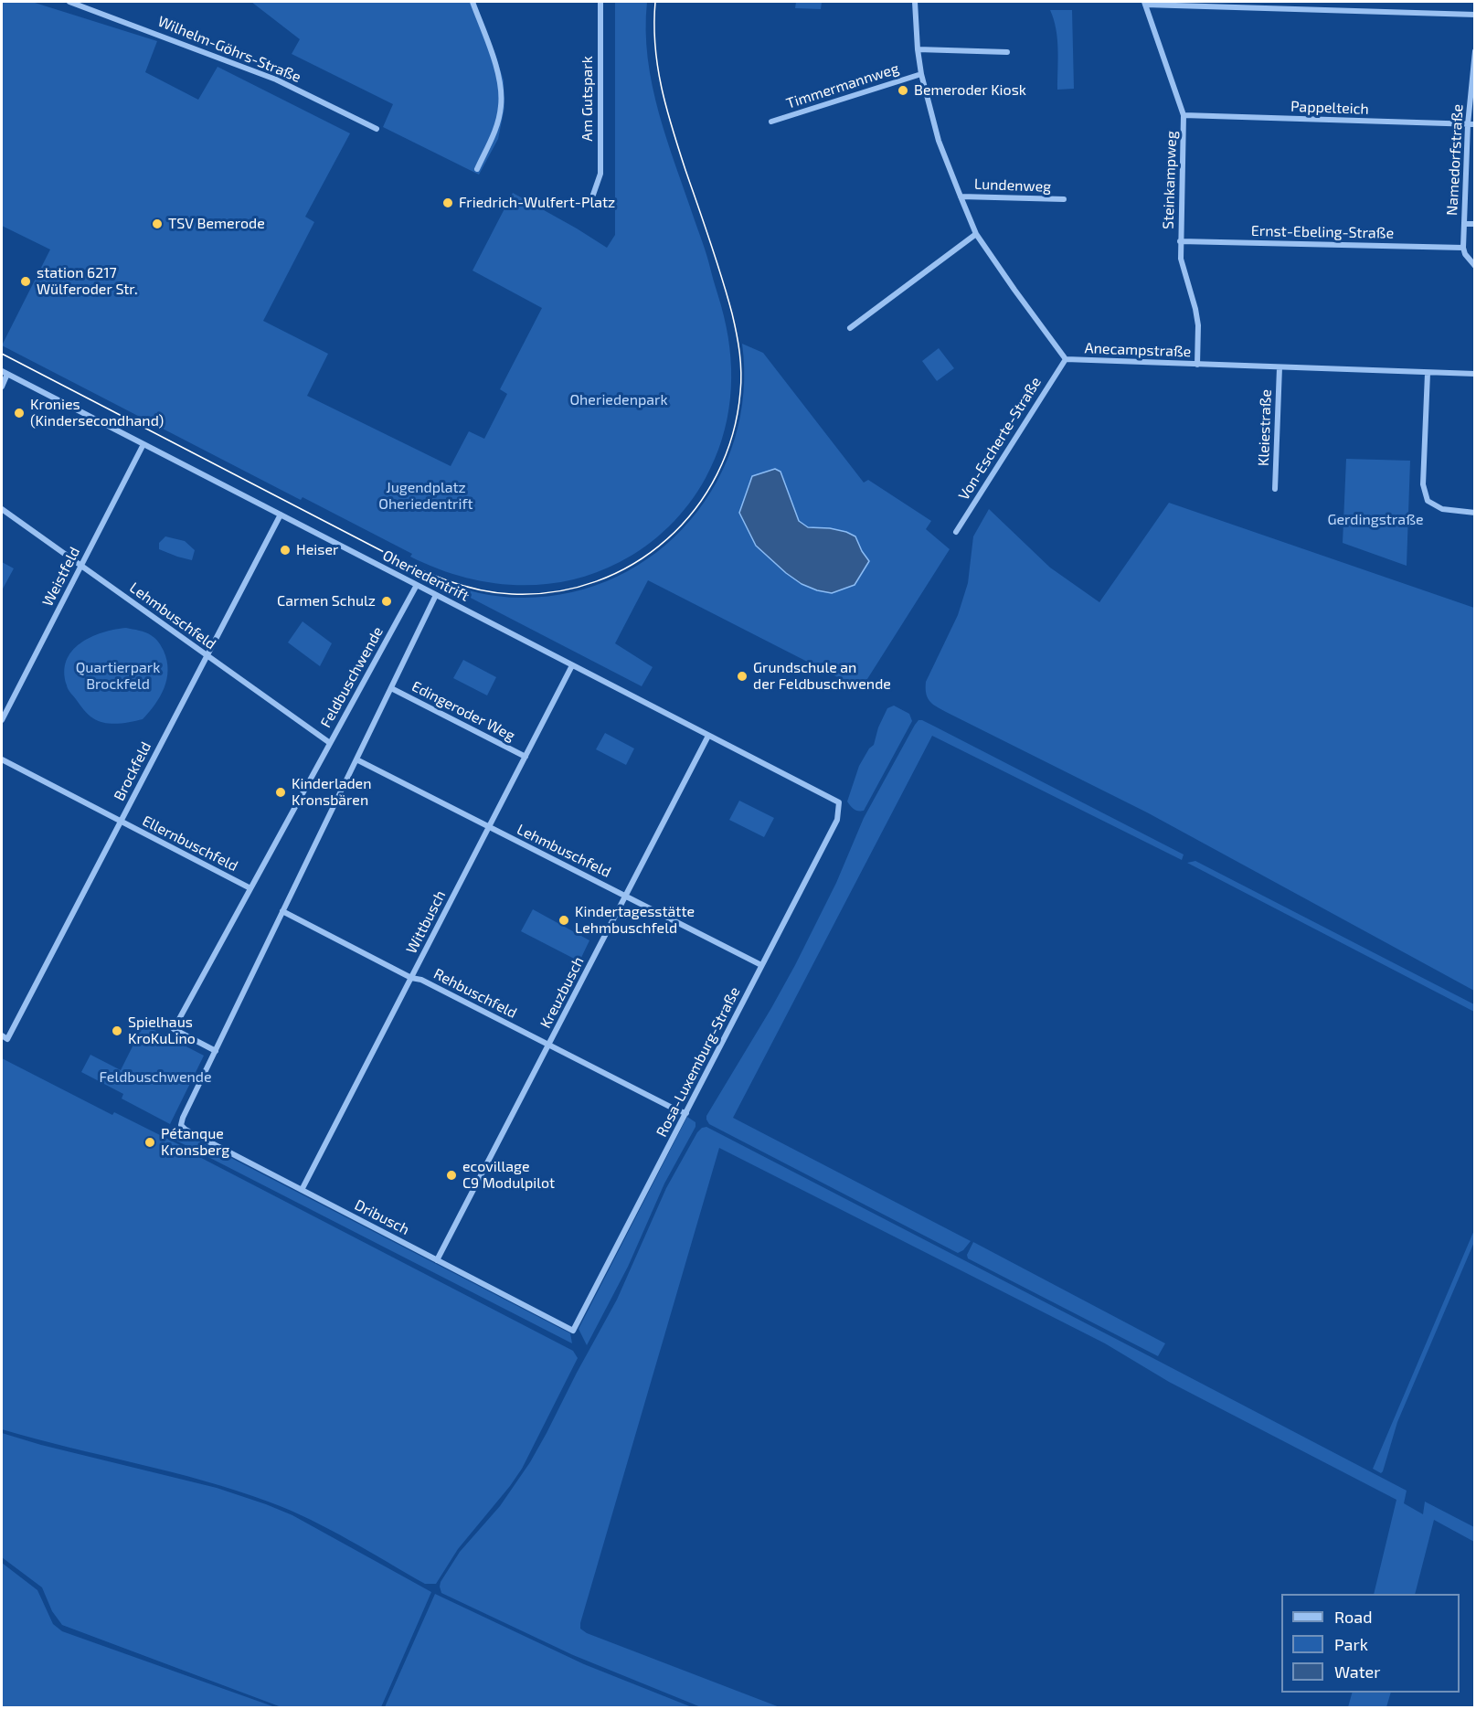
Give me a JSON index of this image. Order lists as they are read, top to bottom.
{
  "streets": {
    "street": [
      "Wilhelm-Göhrs-Straße",
      "Timmermannweg",
      "Am Gutspark",
      "Pappelteich",
      "Namedorfstraße",
      "Steinkampweg",
      "Lundenweg",
      "Ernst-Ebeling-Straße",
      "Anecampstraße",
      "Kleiestraße",
      "Von-Escherte-Straße",
      "Oheriedentrift",
      "Weistfeld",
      "Lehmbuschfeld",
      "Feldbuschwende",
      "Edingeroder Weg",
      "Brockfeld",
      "Ellernbuschfeld",
      "Wittbusch",
      "Kreuzbusch",
      "Rehbuschfeld",
      "Rosa-Luxemburg-Straße",
      "Dribusch"
    ]
  },
  "crossings": [
    ["Timmermannweg", "Anecampstraße"],
    ["Pappelteich", "Namedorfstraße"],
    ["Pappelteich", "Steinkampweg"],
    ["Namedorfstraße", "Ernst-Ebeling-Straße"],
    ["Steinkampweg", "Ernst-Ebeling-Straße"],
    ["Steinkampweg", "Anecampstraße"],
    ["Lundenweg", "Anecampstraße"],
    ["Anecampstraße", "Kleiestraße"],
    ["Anecampstraße", "Von-Escherte-Straße"],
    ["Oheriedentrift", "Weistfeld"],
    ["Oheriedentrift", "Feldbuschwende"],
    ["Oheriedentrift", "Brockfeld"],
    ["Oheriedentrift", "Wittbusch"],
    ["Oheriedentrift", "Kreuzbusch"],
    ["Oheriedentrift", "Rosa-Luxemburg-Straße"],
    ["Weistfeld", "Lehmbuschfeld"],
    ["Lehmbuschfeld", "Feldbuschwende"],
    ["Lehmbuschfeld", "Brockfeld"],
    ["Lehmbuschfeld", "Wittbusch"],
    ["Lehmbuschfeld", "Kreuzbusch"],
    ["Lehmbuschfeld", "Rosa-Luxemburg-Straße"],
    ["Feldbuschwende", "Ellernbuschfeld"],
    ["Feldbuschwende", "Dribusch"],
    ["Edingeroder Weg", "Wittbusch"],
    ["Brockfeld", "Ellernbuschfeld"],
    ["Wittbusch", "Rehbuschfeld"],
    ["Wittbusch", "Dribusch"],
    ["Kreuzbusch", "Rehbuschfeld"],
    ["Kreuzbusch", "Dribusch"],
    ["Rehbuschfeld", "Rosa-Luxemburg-Straße"],
    ["Rosa-Luxemburg-Straße", "Dribusch"]
  ],
  "parks": [
    "Oheriedenpark",
    "Jugendplatz Oheriedentrift",
    "Gerdingstraße",
    "Quartierpark Brockfeld",
    "Feldbuschwende"
  ],
  "places": [
    "Bemeroder Kiosk",
    "Friedrich-Wulfert-Platz",
    "TSV Bemerode",
    "station 6217 Wülferoder Str.",
    "Kronies (Kindersecondhand)",
    "Heiser",
    "Carmen Schulz",
    "Grundschule an der Feldbuschwende",
    "Kinderladen Kronsbären",
    "Kindertagesstätte Lehmbuschfeld",
    "Spielhaus KroKuLino",
    "Pétanque Kronsberg",
    "ecovillage C9 Modulpilot"
  ],
  "legend": ["Road", "Park", "Water"]
}
